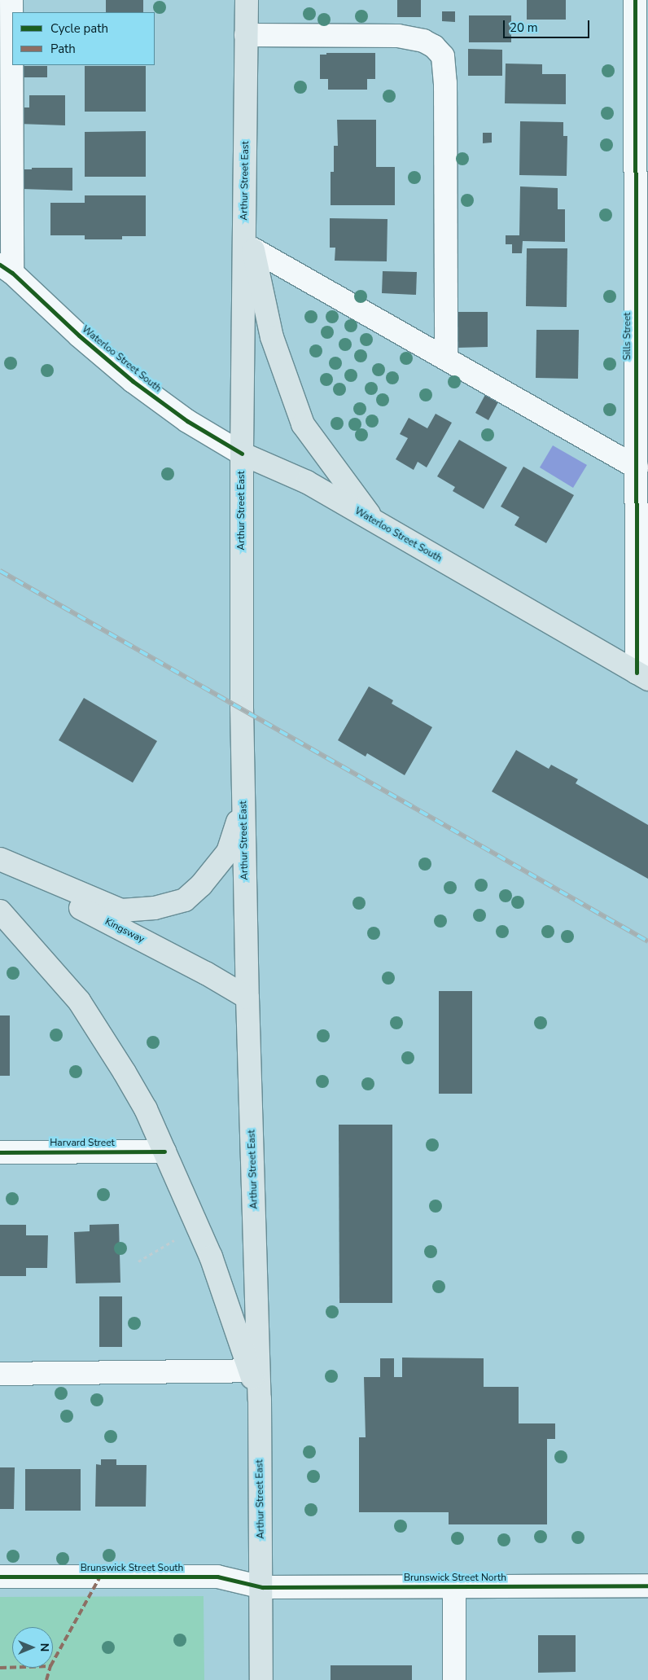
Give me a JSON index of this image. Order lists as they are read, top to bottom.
{
  "streets": {
    "main road": ["Arthur Street East", "Waterloo Street South", "Kingsway"],
    "street": [
      "Sills Street",
      "Harvard Street",
      "Brunswick Street South",
      "Brunswick Street North"
    ]
  },
  "crossings": [
    ["Arthur Street East", "Waterloo Street South"],
    ["Arthur Street East", "Kingsway"],
    ["Arthur Street East", "Brunswick Street South"],
    ["Arthur Street East", "Brunswick Street North"],
    ["Sills Street", "Waterloo Street South"],
    ["Brunswick Street South", "Brunswick Street North"]
  ],
  "legend": ["Cycle path", "Path"],
  "scale_bar": "20 m",
  "north": "right"
}
